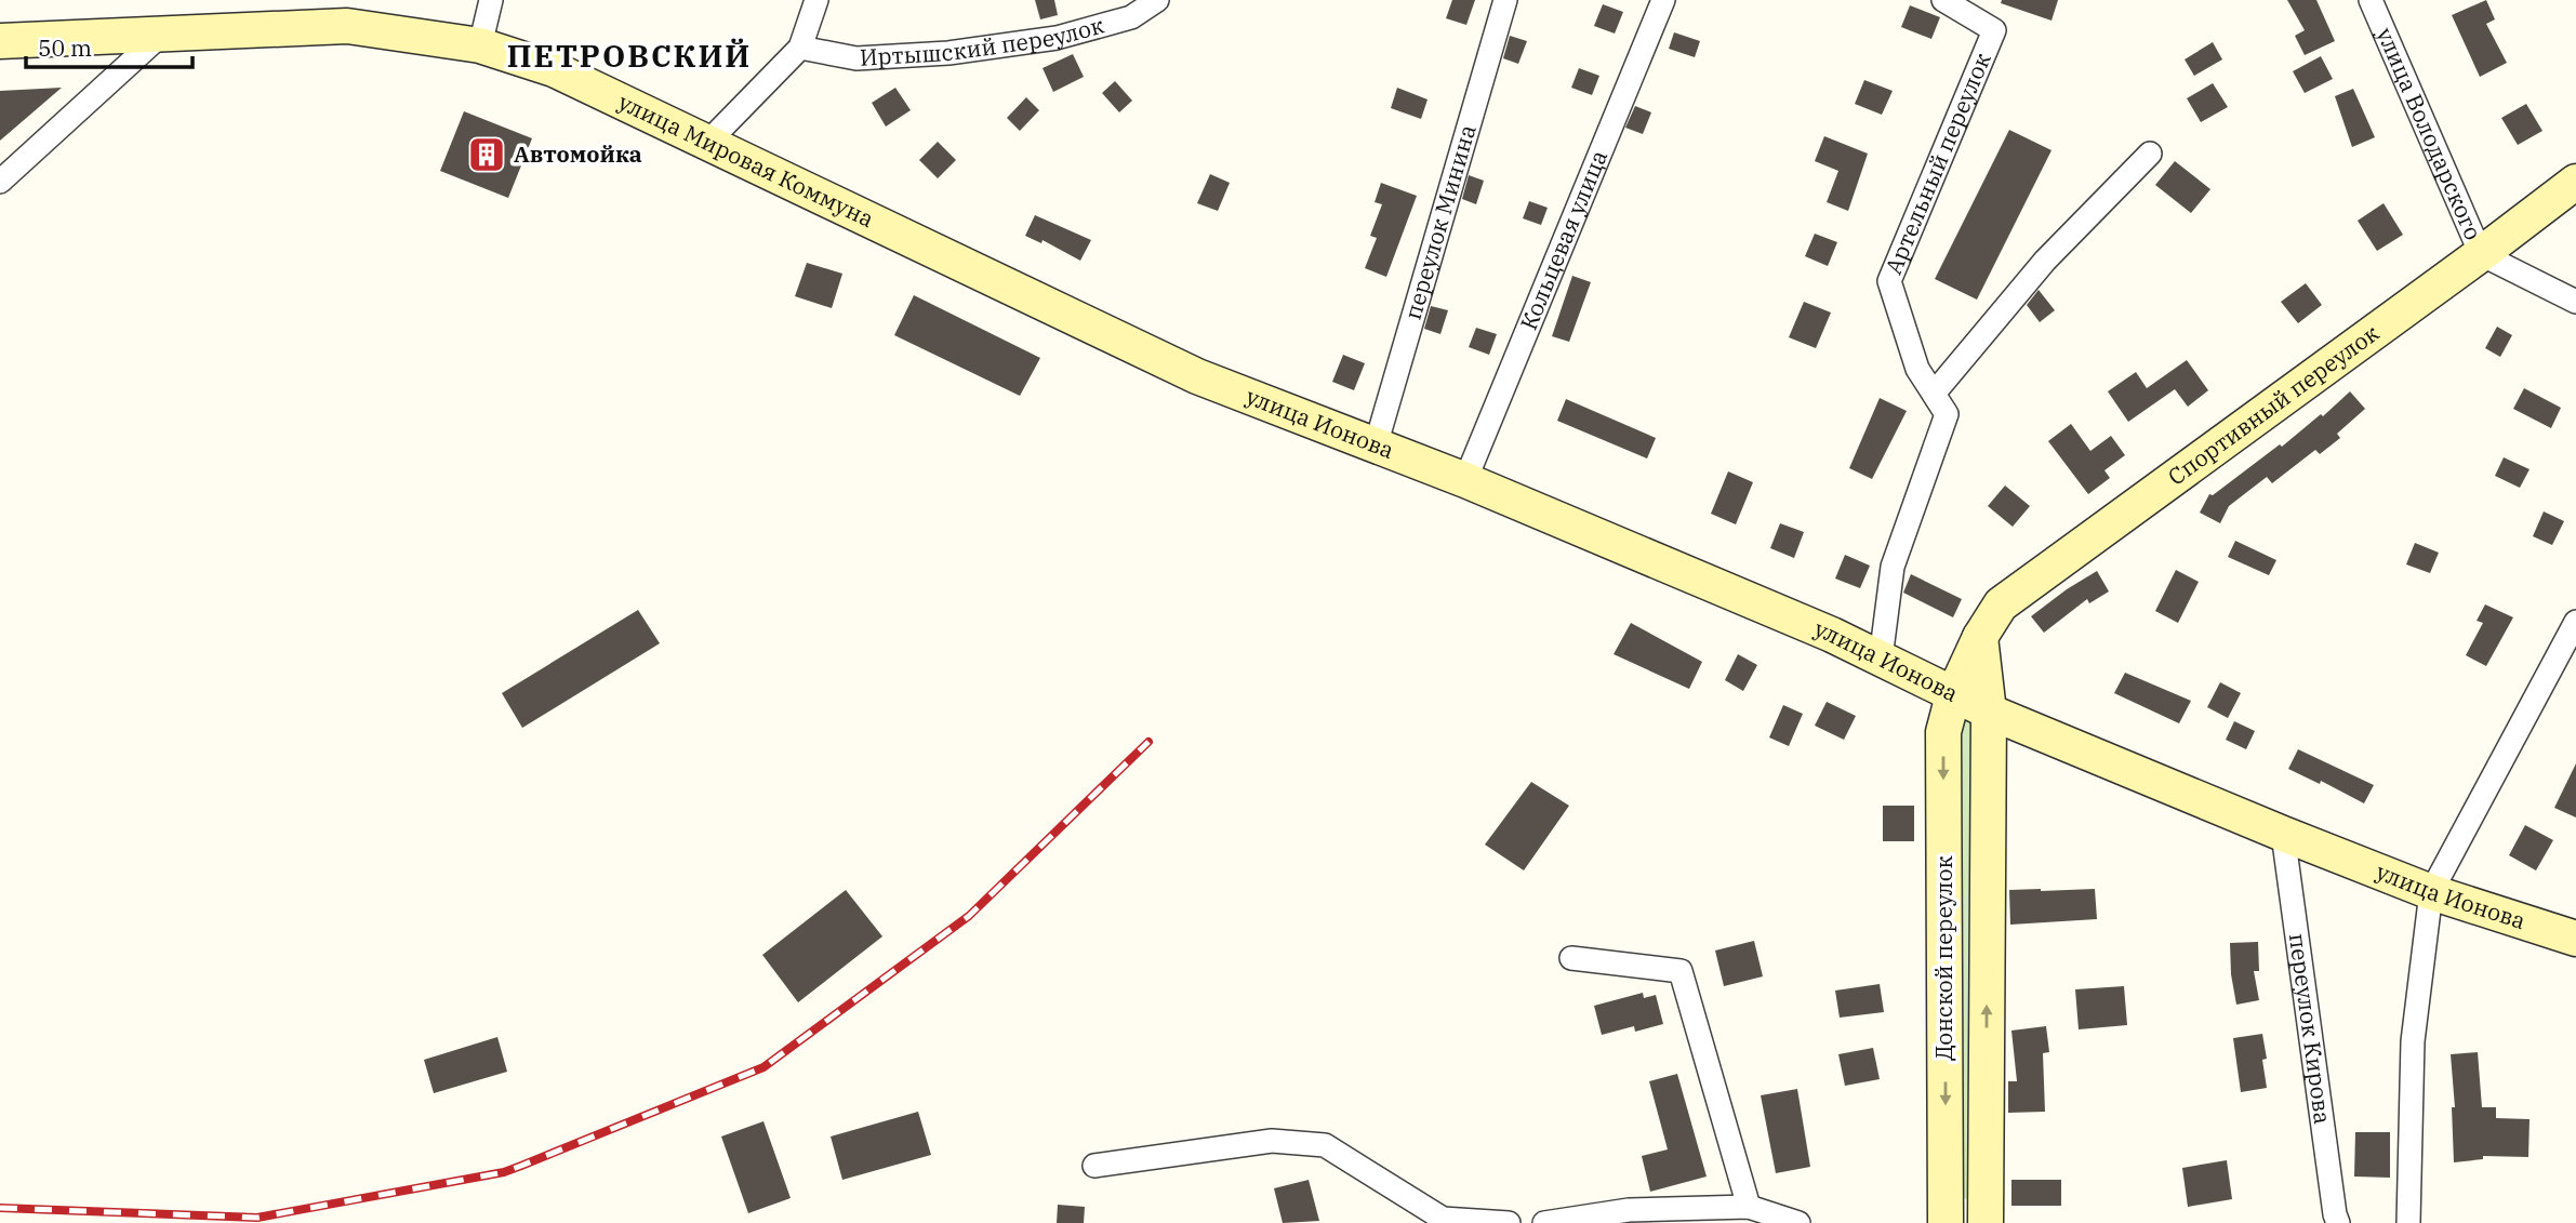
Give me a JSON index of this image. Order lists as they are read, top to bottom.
{
  "streets": {
    "main road": [
      "улица Мировая Коммуна",
      "Спортивный переулок",
      "улица Ионова",
      "Донской переулок"
    ],
    "street": [
      "Иртышский переулок",
      "улица Володарского",
      "Артельный переулок",
      "переулок Минина",
      "Кольцевая улица",
      "переулок Кирова"
    ]
  },
  "crossings": [
    ["улица Володарского", "Спортивный переулок"],
    ["улица Мировая Коммуна", "улица Ионова"],
    ["Артельный переулок", "улица Ионова"],
    ["переулок Минина", "улица Ионова"],
    ["Кольцевая улица", "улица Ионова"],
    ["Спортивный переулок", "улица Ионова"],
    ["Спортивный переулок", "Донской переулок"],
    ["улица Ионова", "Донской переулок"],
    ["улица Ионова", "переулок Кирова"]
  ],
  "districts": ["ПЕТРОВСКИЙ"],
  "places": {
    "building": ["Автомойка"]
  },
  "scale_bar": "50 m"
}
